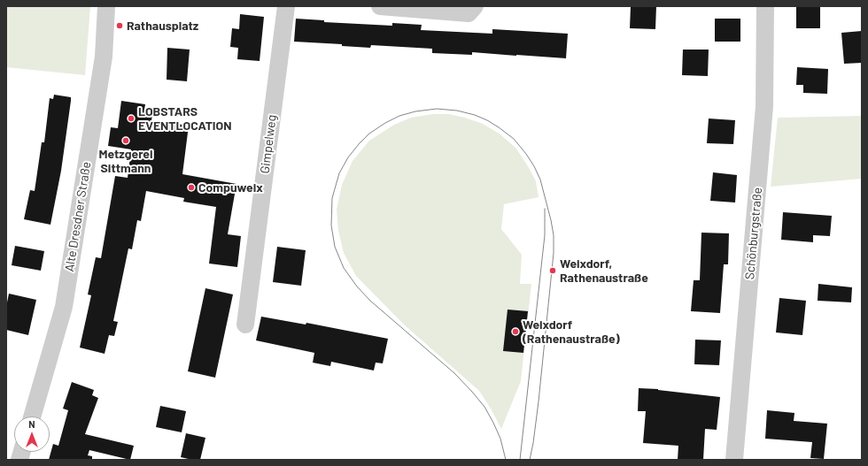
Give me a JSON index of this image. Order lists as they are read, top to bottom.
{
  "streets": {
    "street": ["Gimpelweg", "Alte Dresdner Straße", "Schönburgstraße"]
  },
  "places": [
    "Rathausplatz",
    "LOBSTARS EVENTLOCATION",
    "Metzgerei Sittmann",
    "Compuweix",
    "Weixdorf, Rathenaustraße",
    "Weixdorf (Rathenaustraße)"
  ],
  "north": "top"
}
